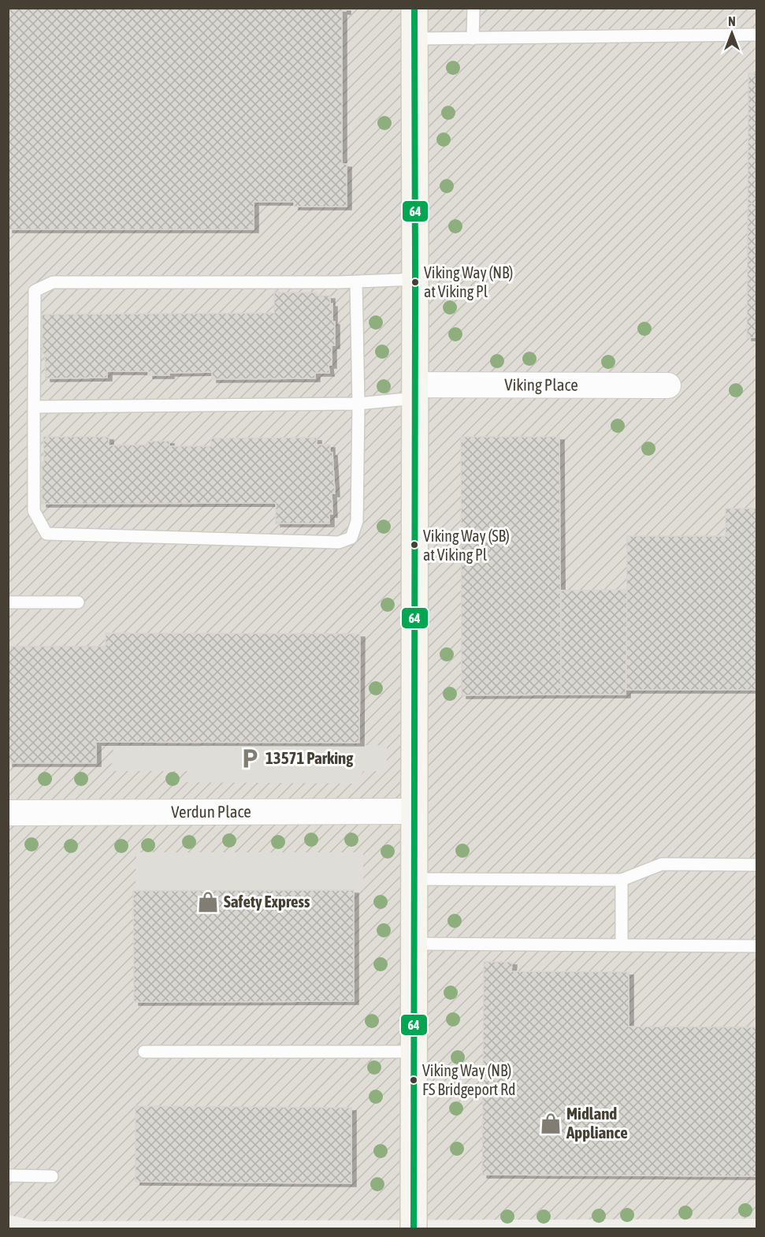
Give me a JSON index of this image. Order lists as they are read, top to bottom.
{
  "streets": {
    "street": ["Viking Place", "Verdun Place"]
  },
  "places": {
    "other": ["Viking Way (NB) at Viking Pl", "Viking Way (SB) at Viking Pl", "Viking Way (NB) FS Bridgeport Rd"],
    "parking": ["13571 Parking"],
    "shop": ["Safety Express", "Midland Appliance"]
  },
  "lines": ["transit line 64"],
  "north": "top"
}
